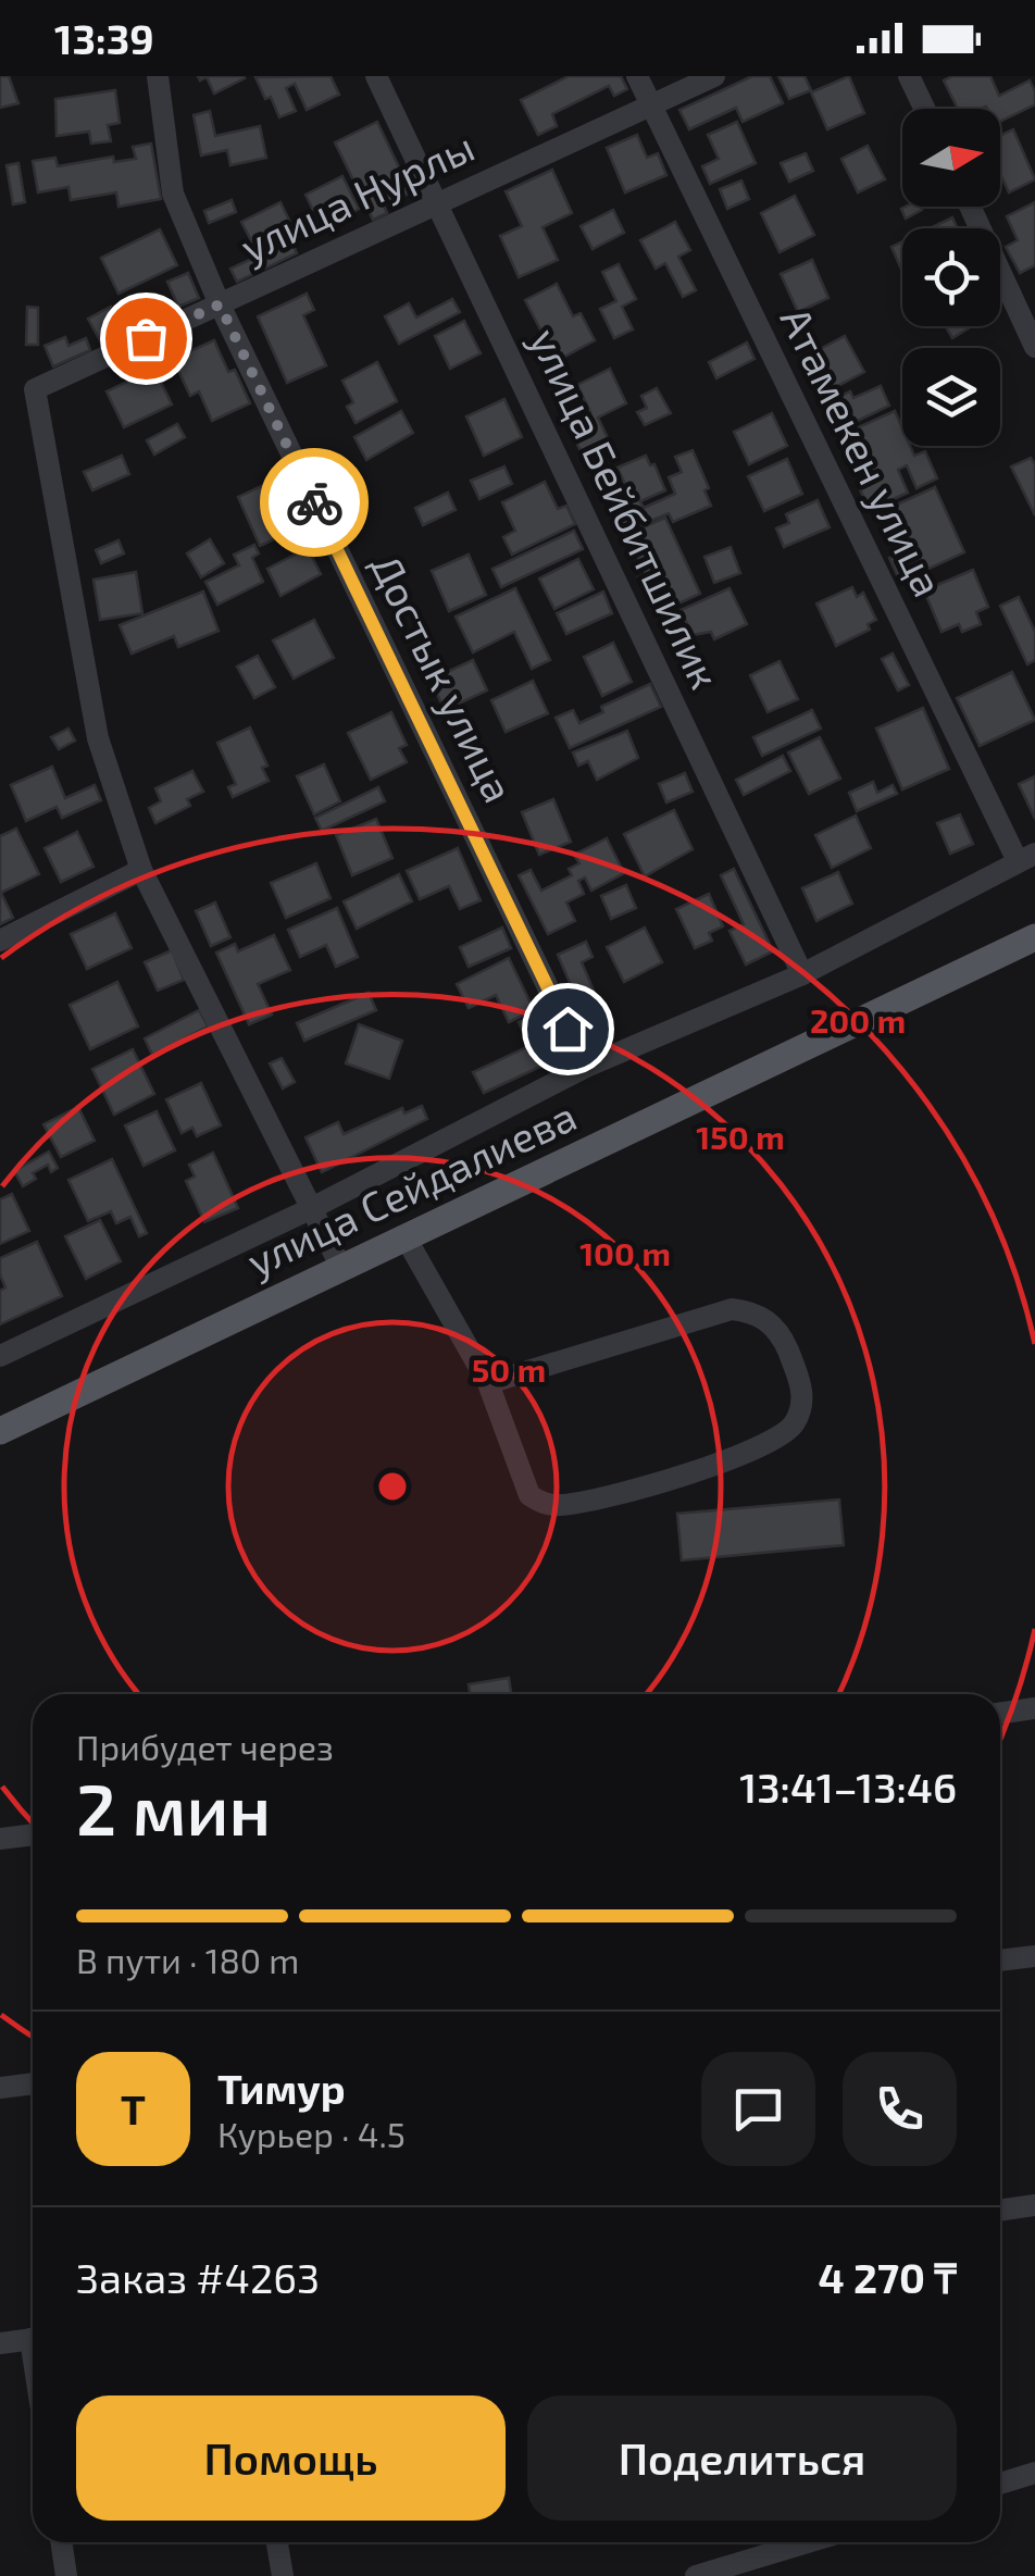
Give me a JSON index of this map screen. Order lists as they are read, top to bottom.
{
  "streets": {
    "main road": ["улица Сейдалиева"],
    "street": [
      "улица Нурлы",
      "Атамекен улица",
      "улица Бейбитшилик",
      "Достык улица"
    ]
  },
  "crossings": [
    ["улица Нурлы", "Атамекен улица"],
    ["улица Нурлы", "улица Бейбитшилик"],
    ["улица Нурлы", "Достык улица"]
  ],
  "north": "right",
  "page": {
    "status": "13:39",
    "heading": ["2 мин", "Прибудет через", "13:41–13:46"],
    "panel": [
      "Тимур",
      "Курьер · 4.5",
      "Заказ #4263",
      "4 270 ₸"
    ],
    "bar": "В пути · 180 m",
    "round": "Т",
    "buttons": ["Помощь", "Поделиться"]
  },
  "rings": [
    "200 m",
    "150 m",
    "100 m",
    "50 m"
  ]
}
